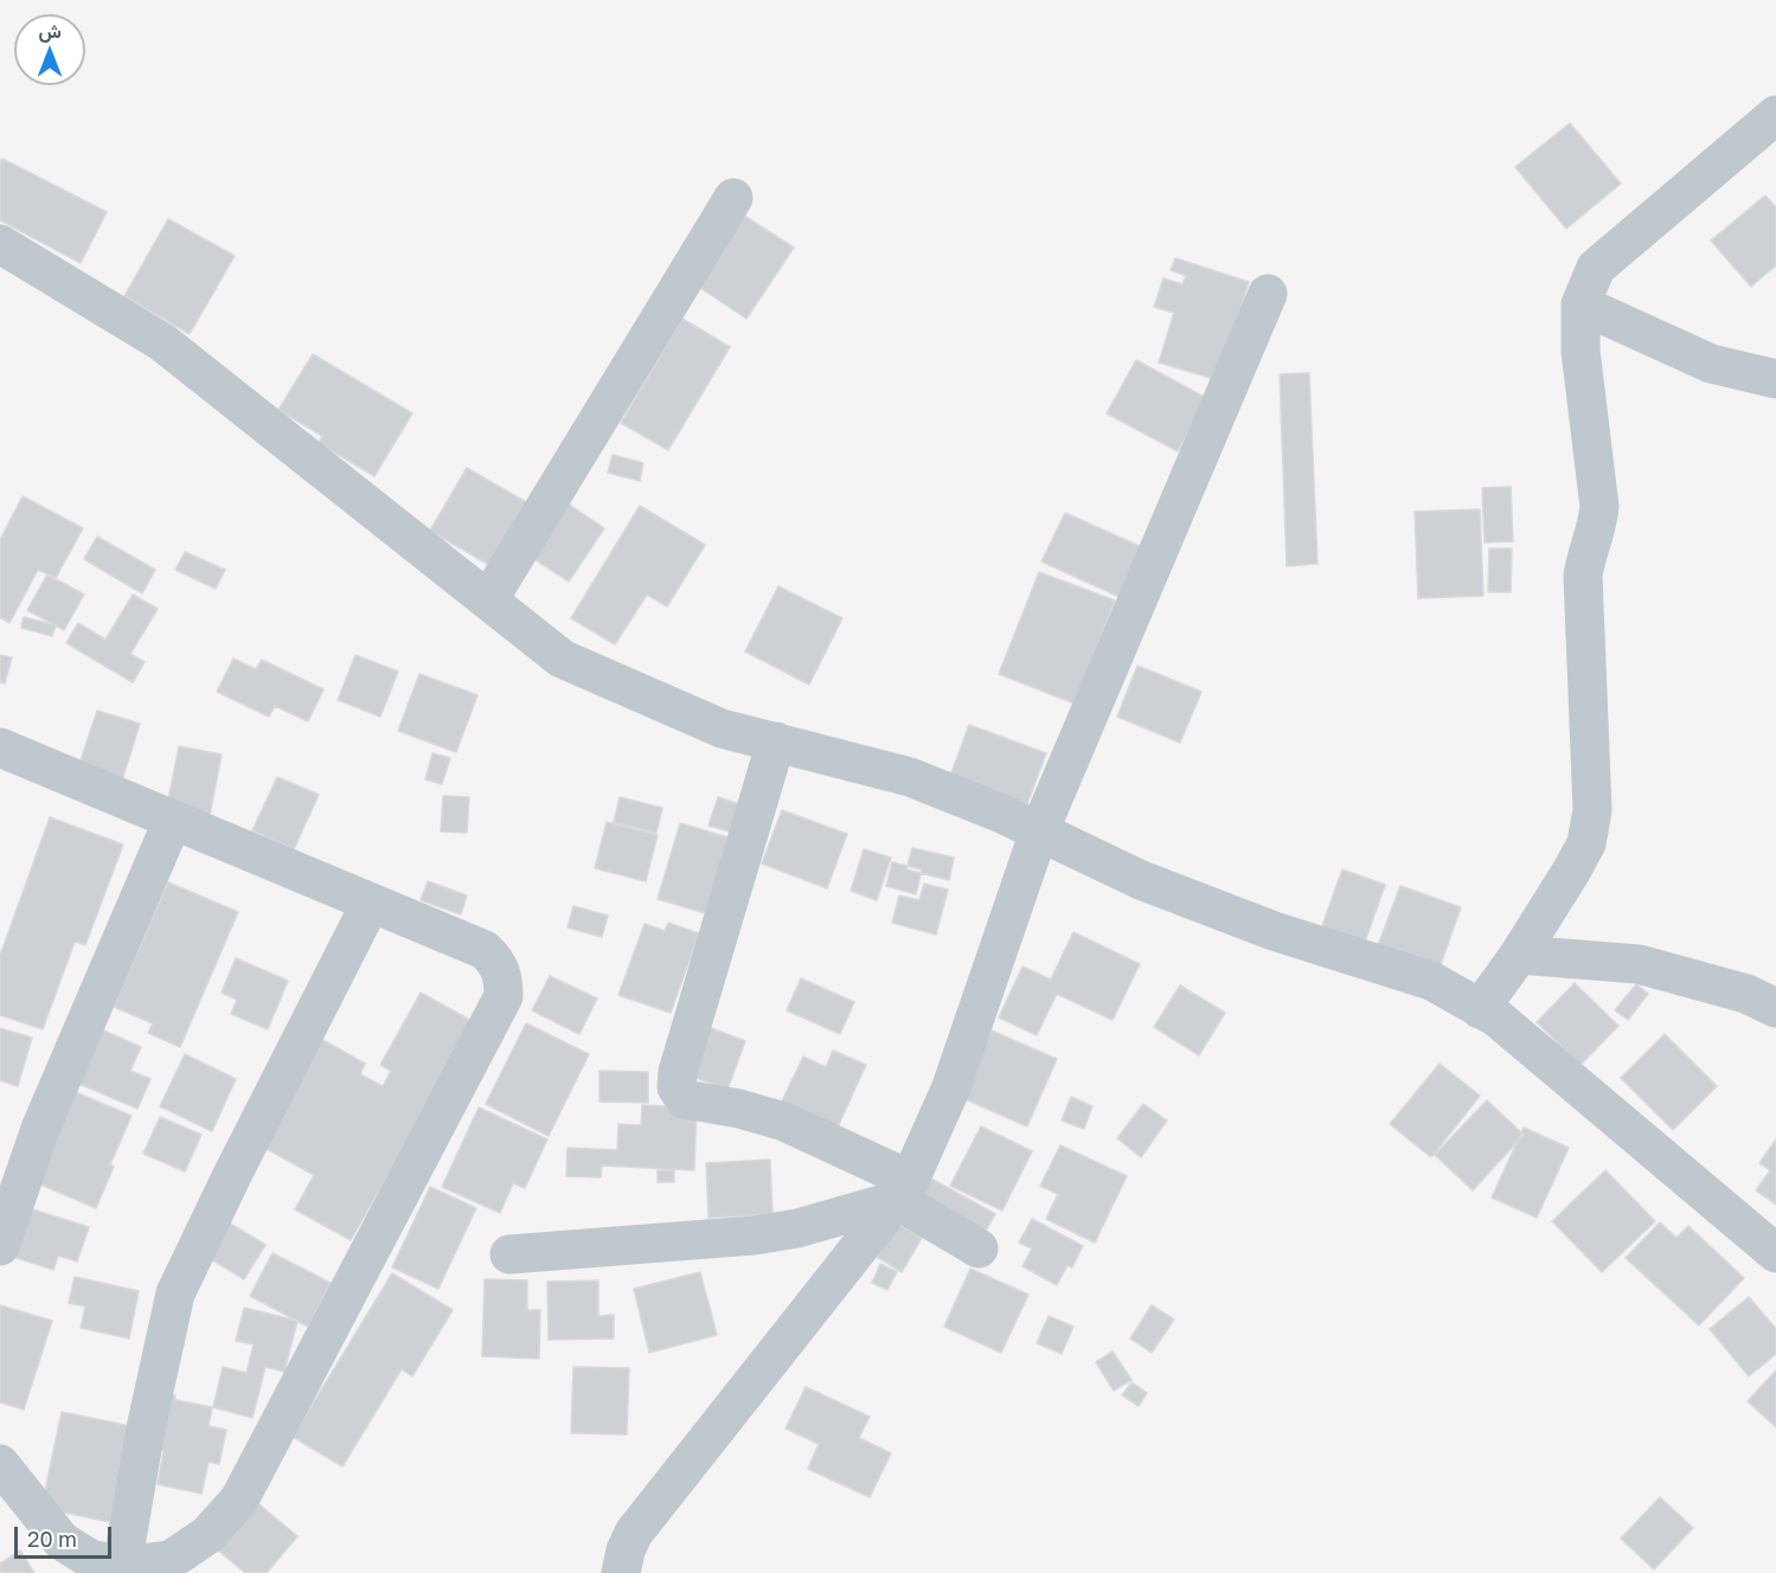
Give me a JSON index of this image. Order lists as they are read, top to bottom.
{
  "scale_bar": "20 m",
  "north": "top"
}
